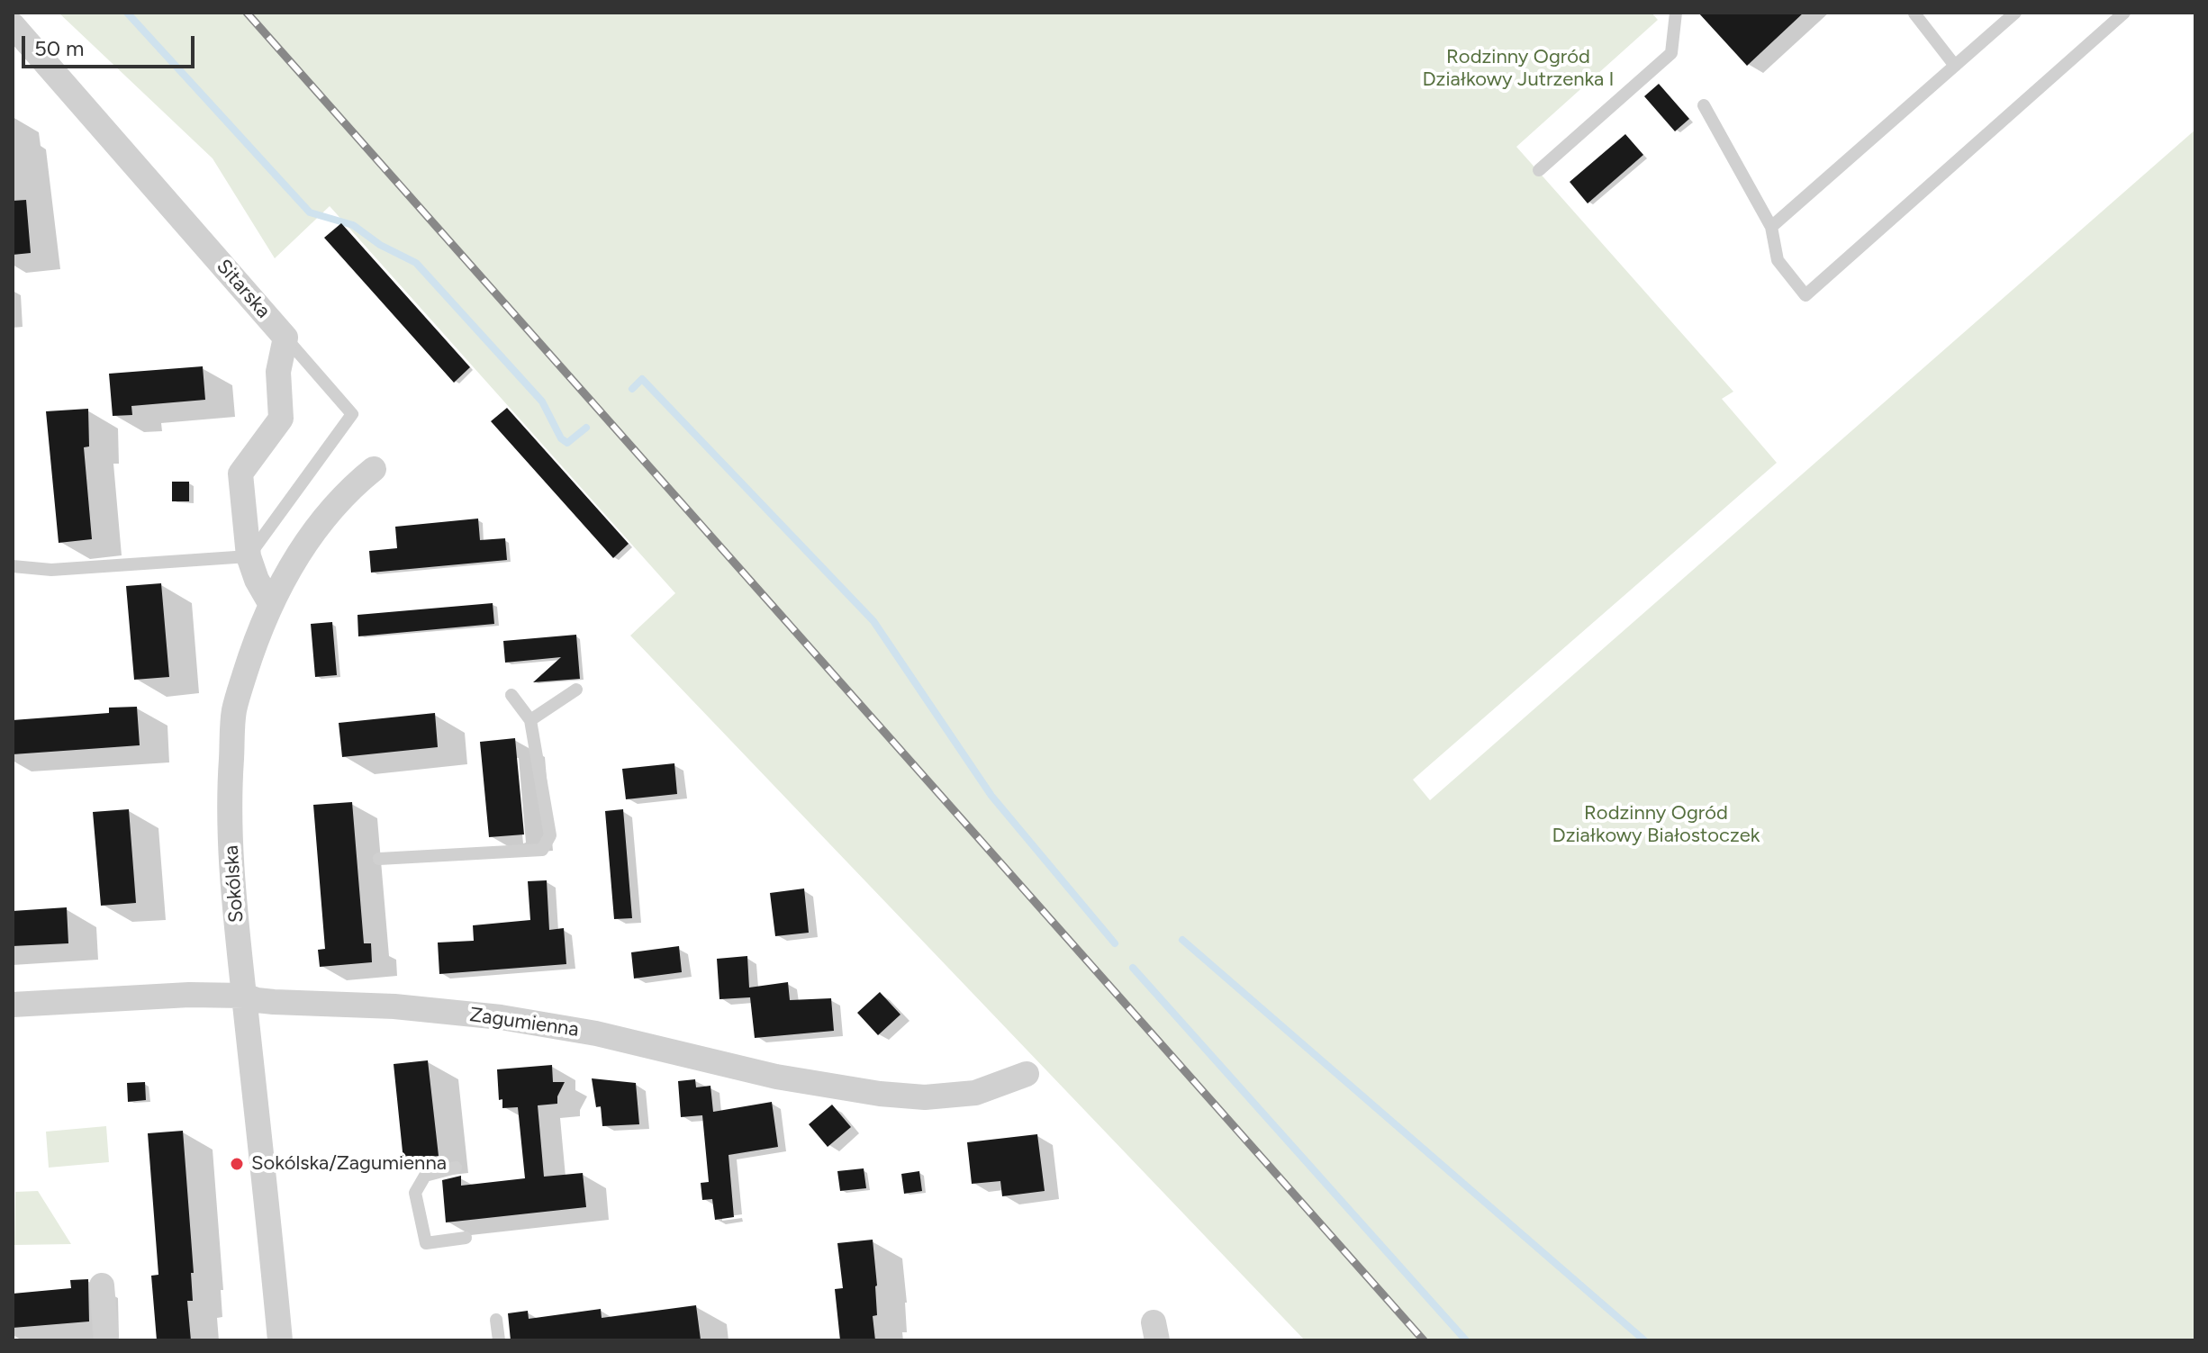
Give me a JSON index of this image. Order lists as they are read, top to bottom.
{
  "streets": {
    "street": ["Sitarska", "Sokólska", "Zagumienna"]
  },
  "crossings": [
    ["Sitarska", "Sokólska"],
    ["Sokólska", "Zagumienna"]
  ],
  "parks": ["Rodzinny Ogród Działkowy Jutrzenka I", "Rodzinny Ogród Działkowy Białostoczek"],
  "places": ["Sokólska/Zagumienna"],
  "scale_bar": "50 m"
}
